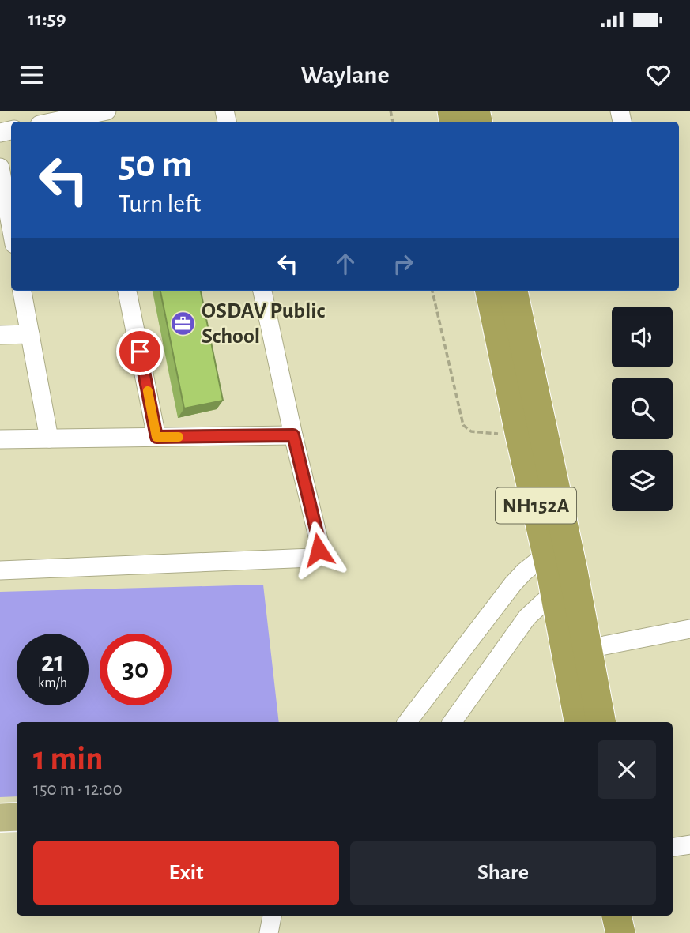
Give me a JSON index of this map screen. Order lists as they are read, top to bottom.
{
  "streets": {
    "highway": ["NH152A"]
  },
  "places": {
    "office": ["OSDAV Public School"]
  },
  "page": {
    "status": "11:59",
    "header": "Waylane",
    "turn": ["50 m", "Turn left"],
    "speed": "21 km/h",
    "limit": "30",
    "heading": ["1 min", "150 m · 12:00"],
    "buttons": ["Exit", "Share"]
  }
}
